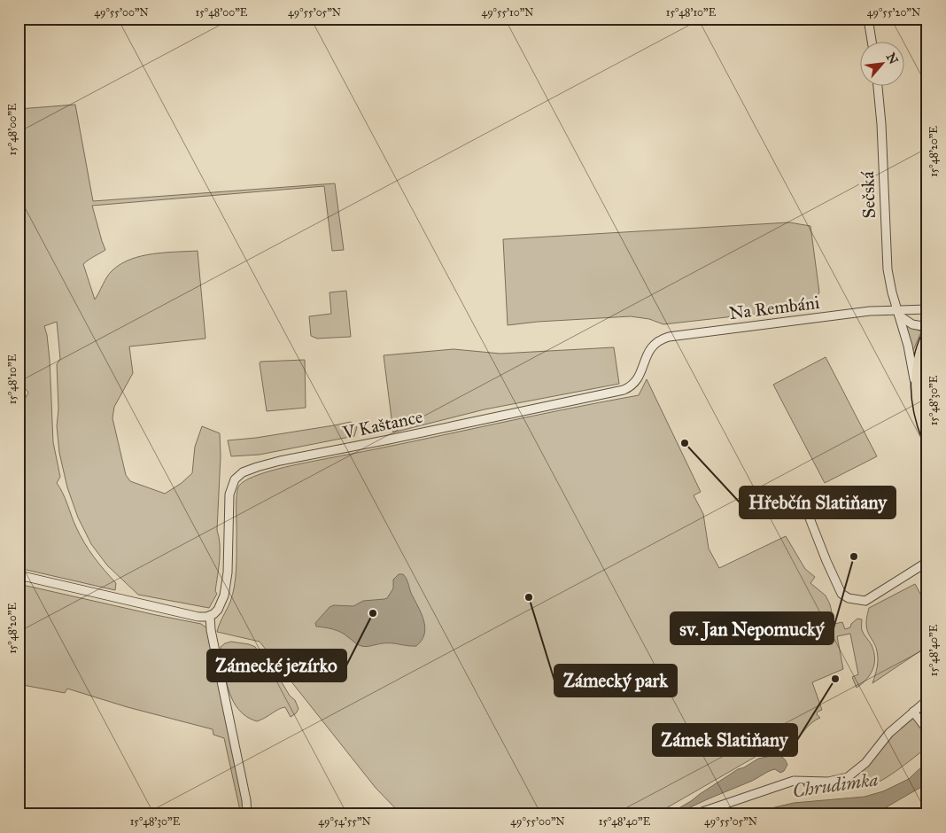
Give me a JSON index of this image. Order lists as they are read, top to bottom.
{
  "streets": {
    "street": ["Sečská", "Na Rembáni", "V Kaštance"]
  },
  "crossings": [
    ["Sečská", "Na Rembáni"],
    ["Na Rembáni", "V Kaštance"]
  ],
  "water": ["Chrudimka"],
  "places": [
    "Hřebčín Slatiňany",
    "sv. Jan Nepomucký",
    "Zámecký park",
    "Zámecké jezírko",
    "Zámek Slatiňany"
  ],
  "north": "top right",
  "coordinates": [
    "49°55'00\"N",
    "15°48'00\"E",
    "49°55'05\"N",
    "49°55'10\"N",
    "15°48'10\"E",
    "49°55'20\"N",
    "15°48'20\"E",
    "15°48'30\"E",
    "15°48'40\"E",
    "49°54'55\"N"
  ]
}
